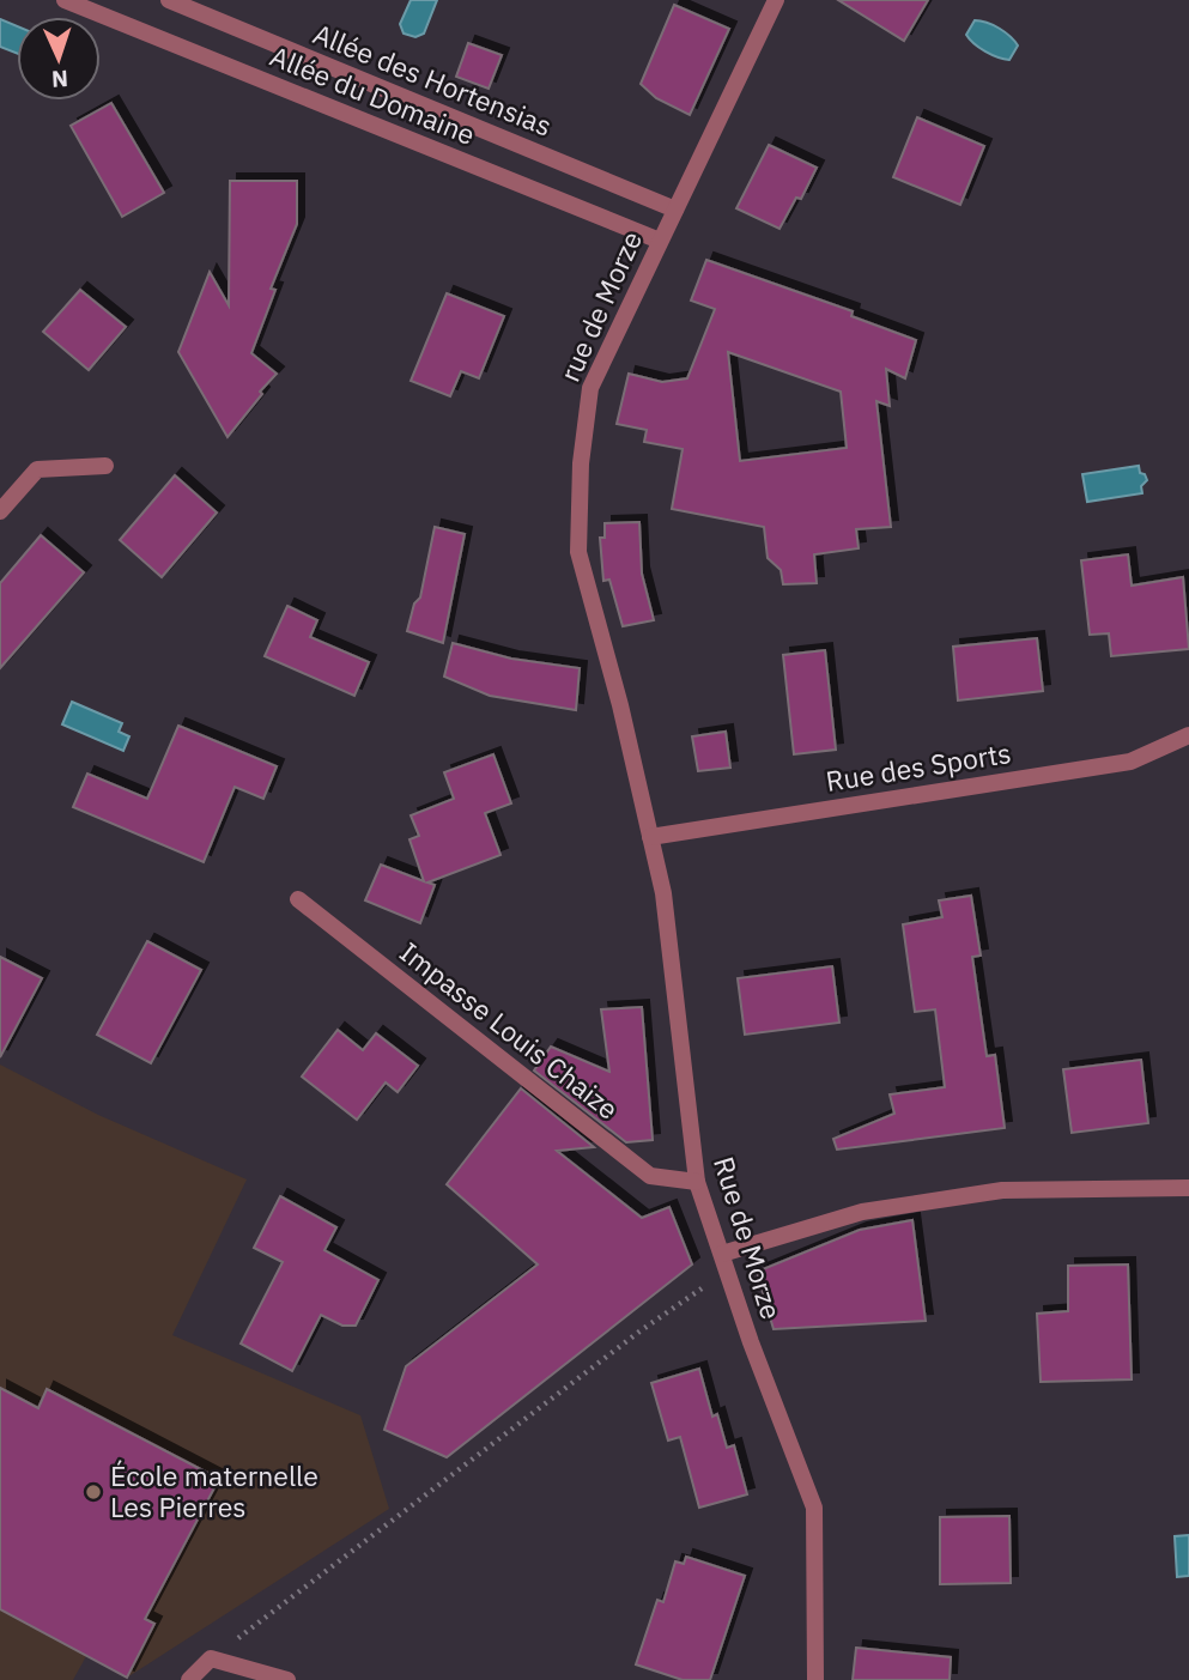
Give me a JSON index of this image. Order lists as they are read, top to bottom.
{
  "streets": {
    "street": [
      "Allée des Hortensias",
      "Allée du Domaine",
      "rue de Morze",
      "Rue des Sports",
      "Impasse Louis Chaize",
      "Rue de Morze"
    ]
  },
  "crossings": [
    ["Allée des Hortensias", "rue de Morze"],
    ["Allée du Domaine", "rue de Morze"],
    ["rue de Morze", "Rue de Morze"],
    ["Rue des Sports", "Rue de Morze"],
    ["Impasse Louis Chaize", "Rue de Morze"]
  ],
  "places": ["École maternelle Les Pierres"],
  "north": "bottom"
}
